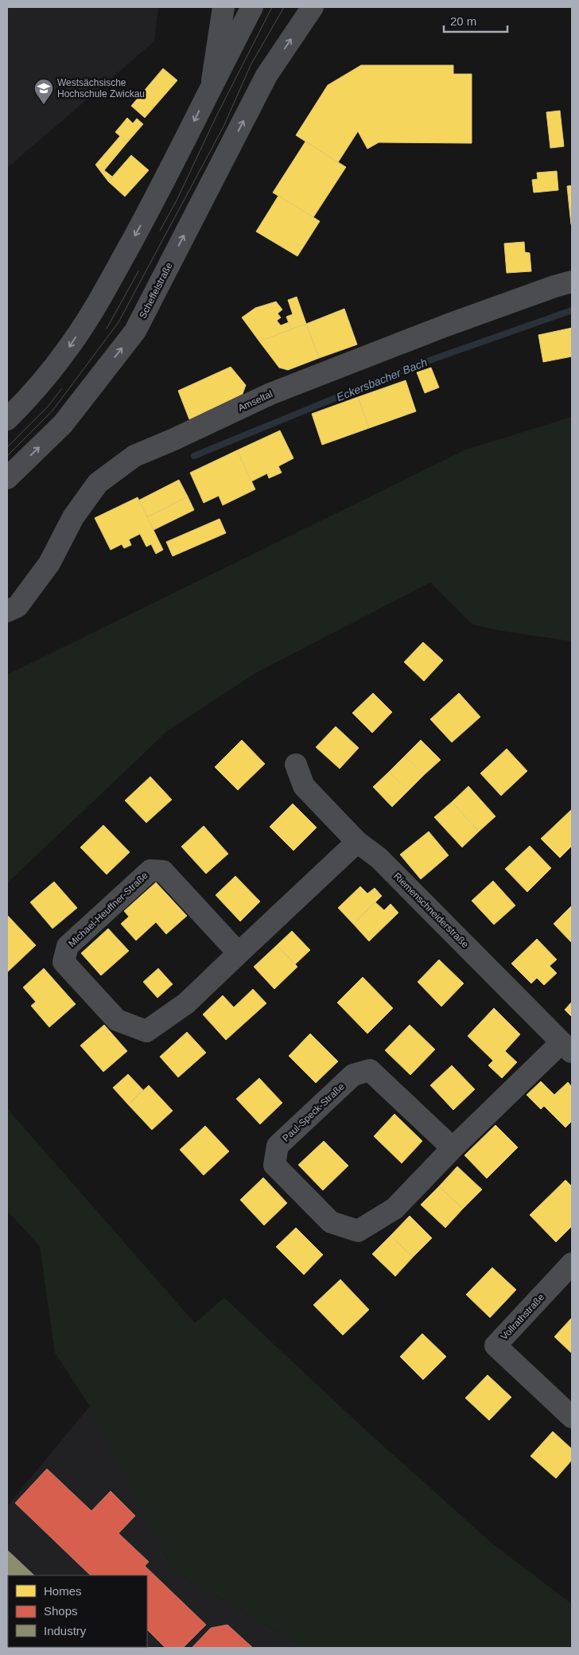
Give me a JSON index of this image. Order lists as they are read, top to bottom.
{
  "streets": {
    "street": [
      "Scheffelstraße",
      "Amseltal",
      "Michael-Heuffner-Straße",
      "Riemenschneiderstraße",
      "Paul-Speck-Straße",
      "Vollrathstraße"
    ]
  },
  "crossings": [
    ["Michael-Heuffner-Straße", "Riemenschneiderstraße"],
    ["Riemenschneiderstraße", "Paul-Speck-Straße"]
  ],
  "water": ["Eckersbacher Bach"],
  "places": {
    "school or university": ["Westsächsische Hochschule Zwickau"]
  },
  "legend": ["Homes", "Shops", "Industry"],
  "scale_bar": "20 m"
}
